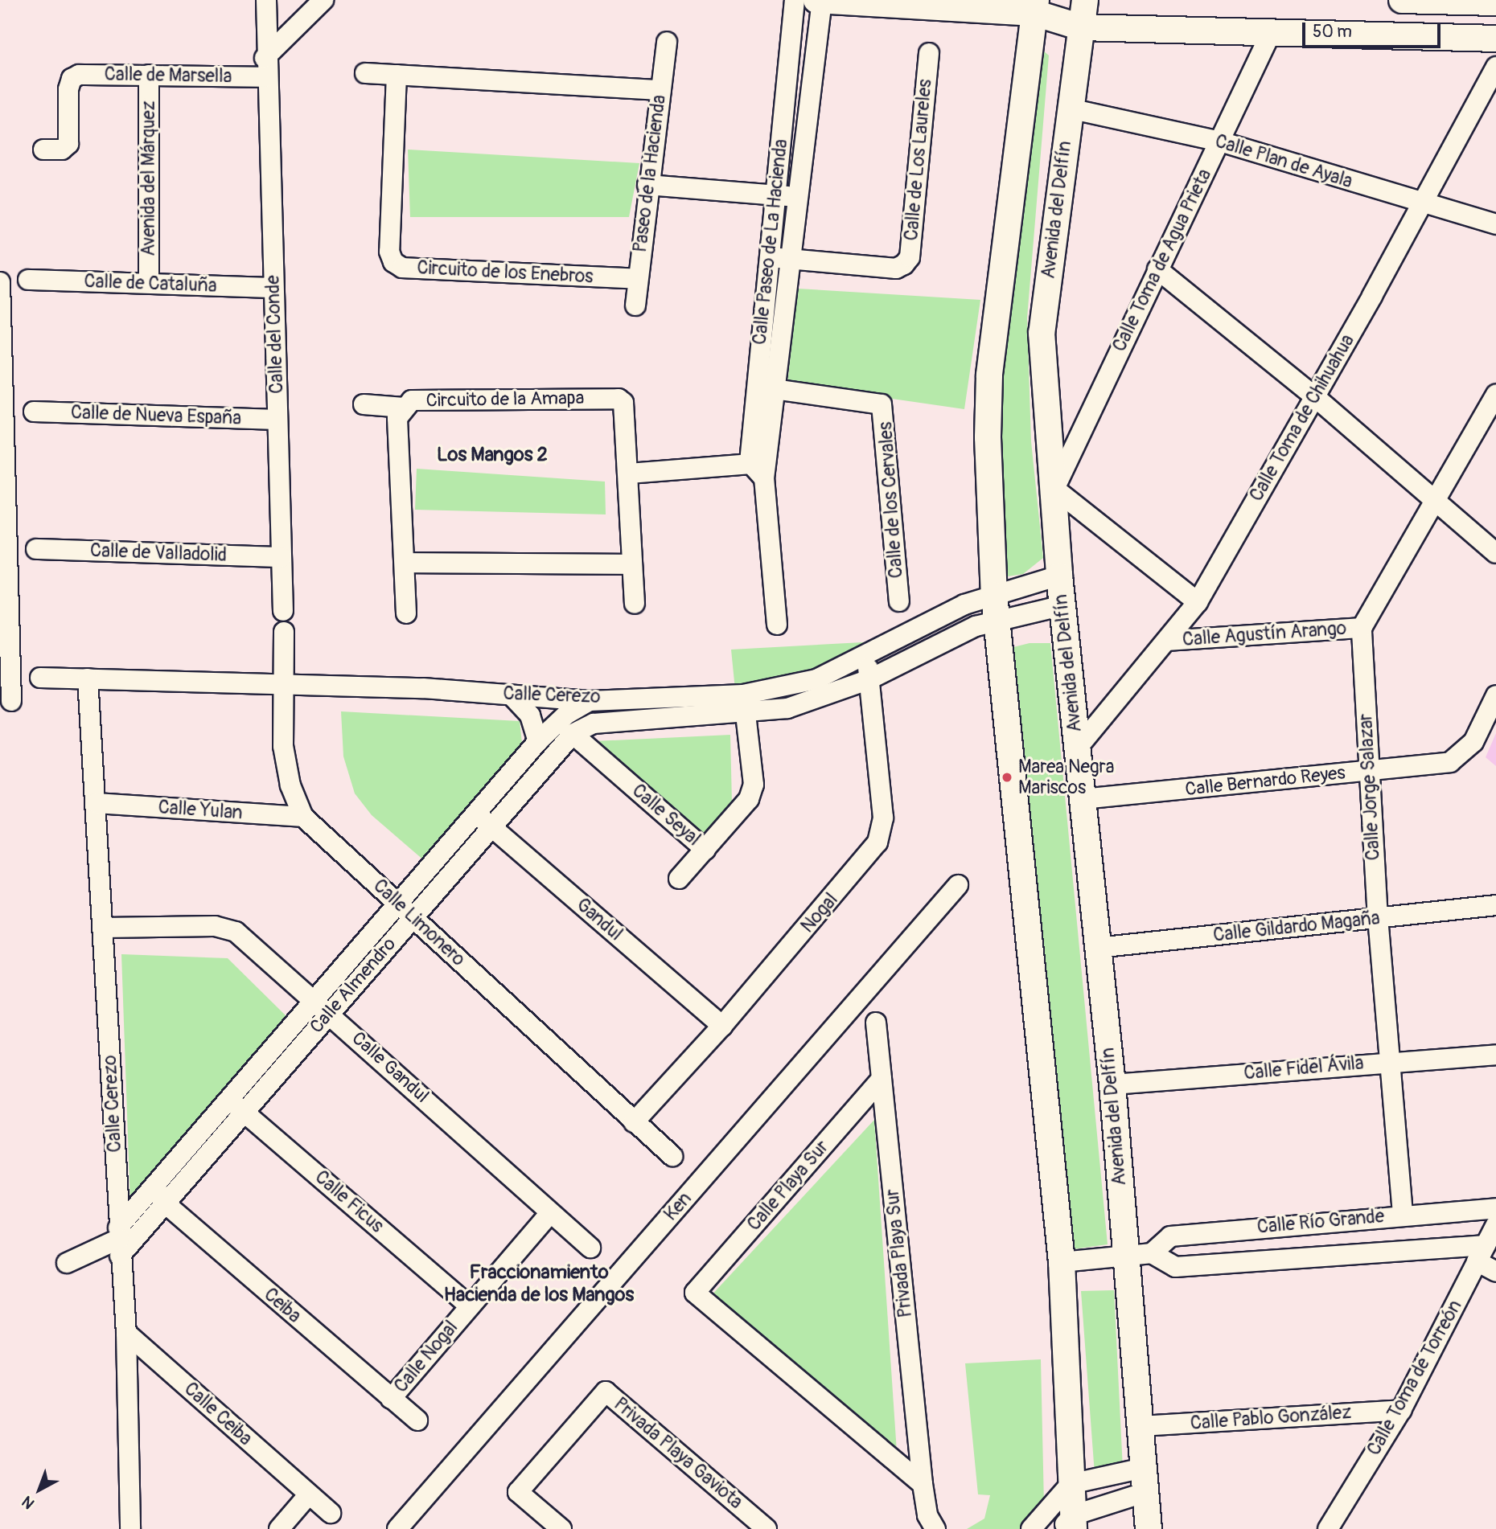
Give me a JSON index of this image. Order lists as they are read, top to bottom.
{
  "streets": {
    "street": [
      "Calle de Marsella",
      "Calle de Los Laureles",
      "Calle Plan de Ayala",
      "Paseo de la Hacienda",
      "Avenida del Márquez",
      "Avenida del Delfín",
      "Calle Paseo de La Hacienda",
      "Calle Toma de Agua Prieta",
      "Circuito de los Enebros",
      "Calle de Cataluña",
      "Calle del Conde",
      "Circuito de la Amapa",
      "Calle de Nueva España",
      "Calle Toma de Chihuahua",
      "Calle de los Cervales",
      "Calle de Valladolid",
      "Calle Agustín Arango",
      "Calle Cerezo",
      "Calle Bernardo Reyes",
      "Calle Jorge Salazar",
      "Calle Yulan",
      "Calle Seyal",
      "Nogal",
      "Gandul",
      "Calle Limonero",
      "Calle Gildardo Magaña",
      "Calle Almendro",
      "Calle Gandul",
      "Calle Fidel Ávila",
      "Calle Playa Sur",
      "Calle Ficus",
      "Ken",
      "Calle Río Grande",
      "Privada Playa Sur",
      "Ceiba",
      "Calle Nogal",
      "Calle Toma de Torreón",
      "Calle Ceiba",
      "Calle Pablo González",
      "Privada Playa Gaviota"
    ]
  },
  "crossings": [
    ["Calle de Marsella", "Avenida del Márquez"],
    ["Calle de Marsella", "Calle del Conde"],
    ["Calle de Los Laureles", "Calle Paseo de La Hacienda"],
    ["Calle Plan de Ayala", "Avenida del Delfín"],
    ["Calle Plan de Ayala", "Calle Toma de Agua Prieta"],
    ["Calle Plan de Ayala", "Calle Toma de Chihuahua"],
    ["Paseo de la Hacienda", "Circuito de los Enebros"],
    ["Avenida del Márquez", "Calle de Cataluña"],
    ["Avenida del Delfín", "Calle Toma de Agua Prieta"],
    ["Avenida del Delfín", "Calle Toma de Chihuahua"],
    ["Avenida del Delfín", "Calle Agustín Arango"],
    ["Avenida del Delfín", "Calle Cerezo"],
    ["Avenida del Delfín", "Calle Bernardo Reyes"],
    ["Avenida del Delfín", "Calle Gildardo Magaña"],
    ["Avenida del Delfín", "Calle Fidel Ávila"],
    ["Avenida del Delfín", "Calle Pablo González"],
    ["Calle Paseo de La Hacienda", "Calle de los Cervales"],
    ["Calle Toma de Agua Prieta", "Calle Agustín Arango"],
    ["Calle de Cataluña", "Calle del Conde"],
    ["Calle del Conde", "Calle de Nueva España"],
    ["Calle del Conde", "Calle de Valladolid"],
    ["Calle Toma de Chihuahua", "Calle Agustín Arango"],
    ["Calle Agustín Arango", "Calle Jorge Salazar"],
    ["Calle Cerezo", "Calle Yulan"],
    ["Calle Cerezo", "Calle Seyal"],
    ["Calle Cerezo", "Nogal"],
    ["Calle Cerezo", "Calle Limonero"],
    ["Calle Cerezo", "Calle Almendro"],
    ["Calle Cerezo", "Calle Gandul"],
    ["Calle Cerezo", "Calle Ceiba"],
    ["Calle Bernardo Reyes", "Calle Jorge Salazar"],
    ["Calle Jorge Salazar", "Calle Gildardo Magaña"],
    ["Calle Jorge Salazar", "Calle Fidel Ávila"],
    ["Calle Jorge Salazar", "Calle Río Grande"],
    ["Calle Yulan", "Calle Limonero"],
    ["Calle Seyal", "Calle Almendro"],
    ["Nogal", "Gandul"],
    ["Nogal", "Calle Limonero"],
    ["Gandul", "Calle Almendro"],
    ["Calle Limonero", "Calle Almendro"],
    ["Calle Almendro", "Calle Gandul"],
    ["Calle Almendro", "Calle Ficus"],
    ["Calle Almendro", "Ceiba"],
    ["Calle Gandul", "Calle Nogal"],
    ["Calle Playa Sur", "Privada Playa Sur"],
    ["Calle Ficus", "Calle Nogal"],
    ["Calle Río Grande", "Calle Toma de Torreón"],
    ["Ceiba", "Calle Nogal"],
    ["Calle Toma de Torreón", "Calle Pablo González"]
  ],
  "districts": ["Los Mangos 2", "Fraccionamiento Hacienda de los Mangos"],
  "places": ["Marea Negra Mariscos"],
  "scale_bar": "50 m",
  "north": "bottom left"
}
